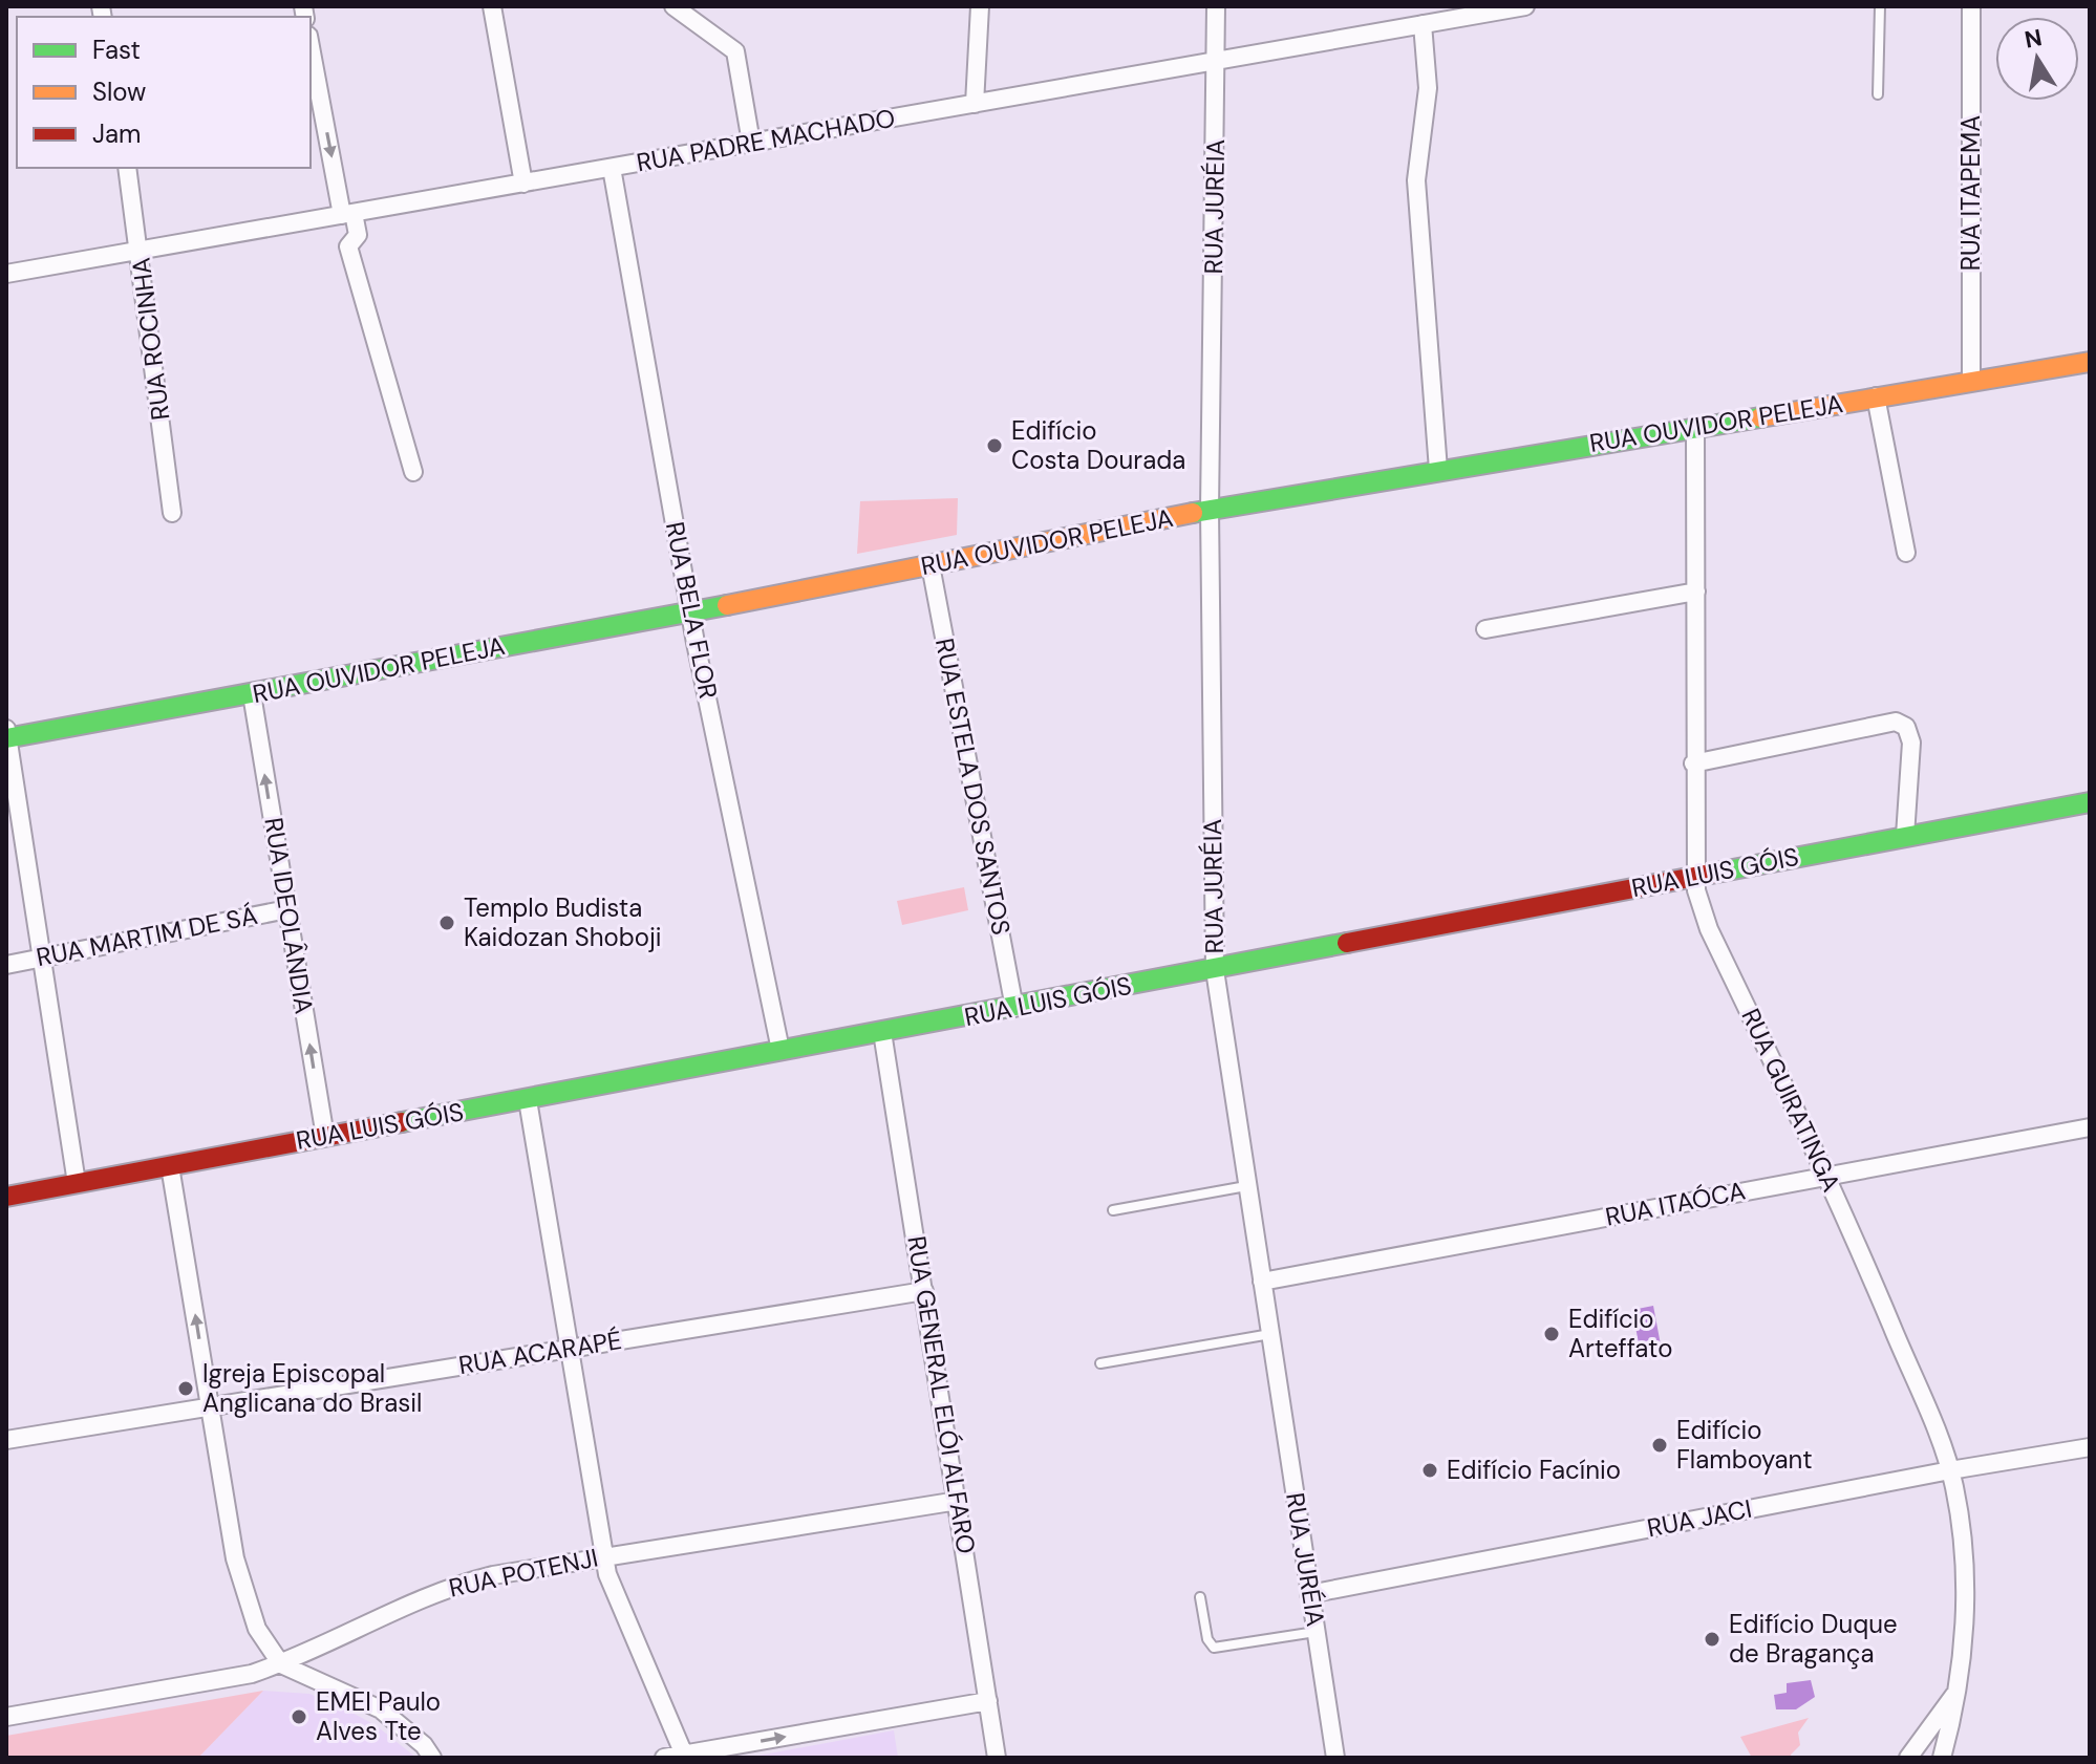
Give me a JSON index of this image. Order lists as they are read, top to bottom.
{
  "streets": {
    "street": [
      "RUA PADRE MACHADO",
      "RUA ITAPEMA",
      "RUA JURÉIA",
      "RUA ROCINHA",
      "RUA OUVIDOR PELEJA",
      "RUA BELA FLOR",
      "RUA ESTELA DOS SANTOS",
      "RUA LUIS GÓIS",
      "RUA IDEOLÂNDIA",
      "RUA MARTIM DE SÁ",
      "RUA GUIRATINGA",
      "RUA ITAÓCA",
      "RUA ACARAPÉ",
      "RUA GENERAL ELÓI ALFARO",
      "RUA JACI",
      "RUA POTENJI"
    ]
  },
  "crossings": [
    ["RUA PADRE MACHADO", "RUA JURÉIA"],
    ["RUA PADRE MACHADO", "RUA ROCINHA"],
    ["RUA PADRE MACHADO", "RUA BELA FLOR"],
    ["RUA ITAPEMA", "RUA OUVIDOR PELEJA"],
    ["RUA JURÉIA", "RUA OUVIDOR PELEJA"],
    ["RUA JURÉIA", "RUA LUIS GÓIS"],
    ["RUA JURÉIA", "RUA ITAÓCA"],
    ["RUA JURÉIA", "RUA JACI"],
    ["RUA OUVIDOR PELEJA", "RUA BELA FLOR"],
    ["RUA OUVIDOR PELEJA", "RUA ESTELA DOS SANTOS"],
    ["RUA OUVIDOR PELEJA", "RUA IDEOLÂNDIA"],
    ["RUA OUVIDOR PELEJA", "RUA GUIRATINGA"],
    ["RUA BELA FLOR", "RUA LUIS GÓIS"],
    ["RUA ESTELA DOS SANTOS", "RUA LUIS GÓIS"],
    ["RUA LUIS GÓIS", "RUA IDEOLÂNDIA"],
    ["RUA LUIS GÓIS", "RUA GUIRATINGA"],
    ["RUA LUIS GÓIS", "RUA GENERAL ELÓI ALFARO"],
    ["RUA IDEOLÂNDIA", "RUA MARTIM DE SÁ"],
    ["RUA GUIRATINGA", "RUA ITAÓCA"],
    ["RUA GUIRATINGA", "RUA JACI"],
    ["RUA ACARAPÉ", "RUA GENERAL ELÓI ALFARO"],
    ["RUA GENERAL ELÓI ALFARO", "RUA POTENJI"]
  ],
  "one_way": ["RUA IDEOLÂNDIA"],
  "places": [
    "Edifício Costa Dourada",
    "Templo Budista Kaidozan Shoboji",
    "Edifício Arteffato",
    "Igreja Episcopal Anglicana do Brasil",
    "Edifício Flamboyant",
    "Edifício Facínio",
    "Edifício Duque de Bragança",
    "EMEI Paulo Alves Tte"
  ],
  "legend": ["Fast", "Slow", "Jam"],
  "north": "top"
}
